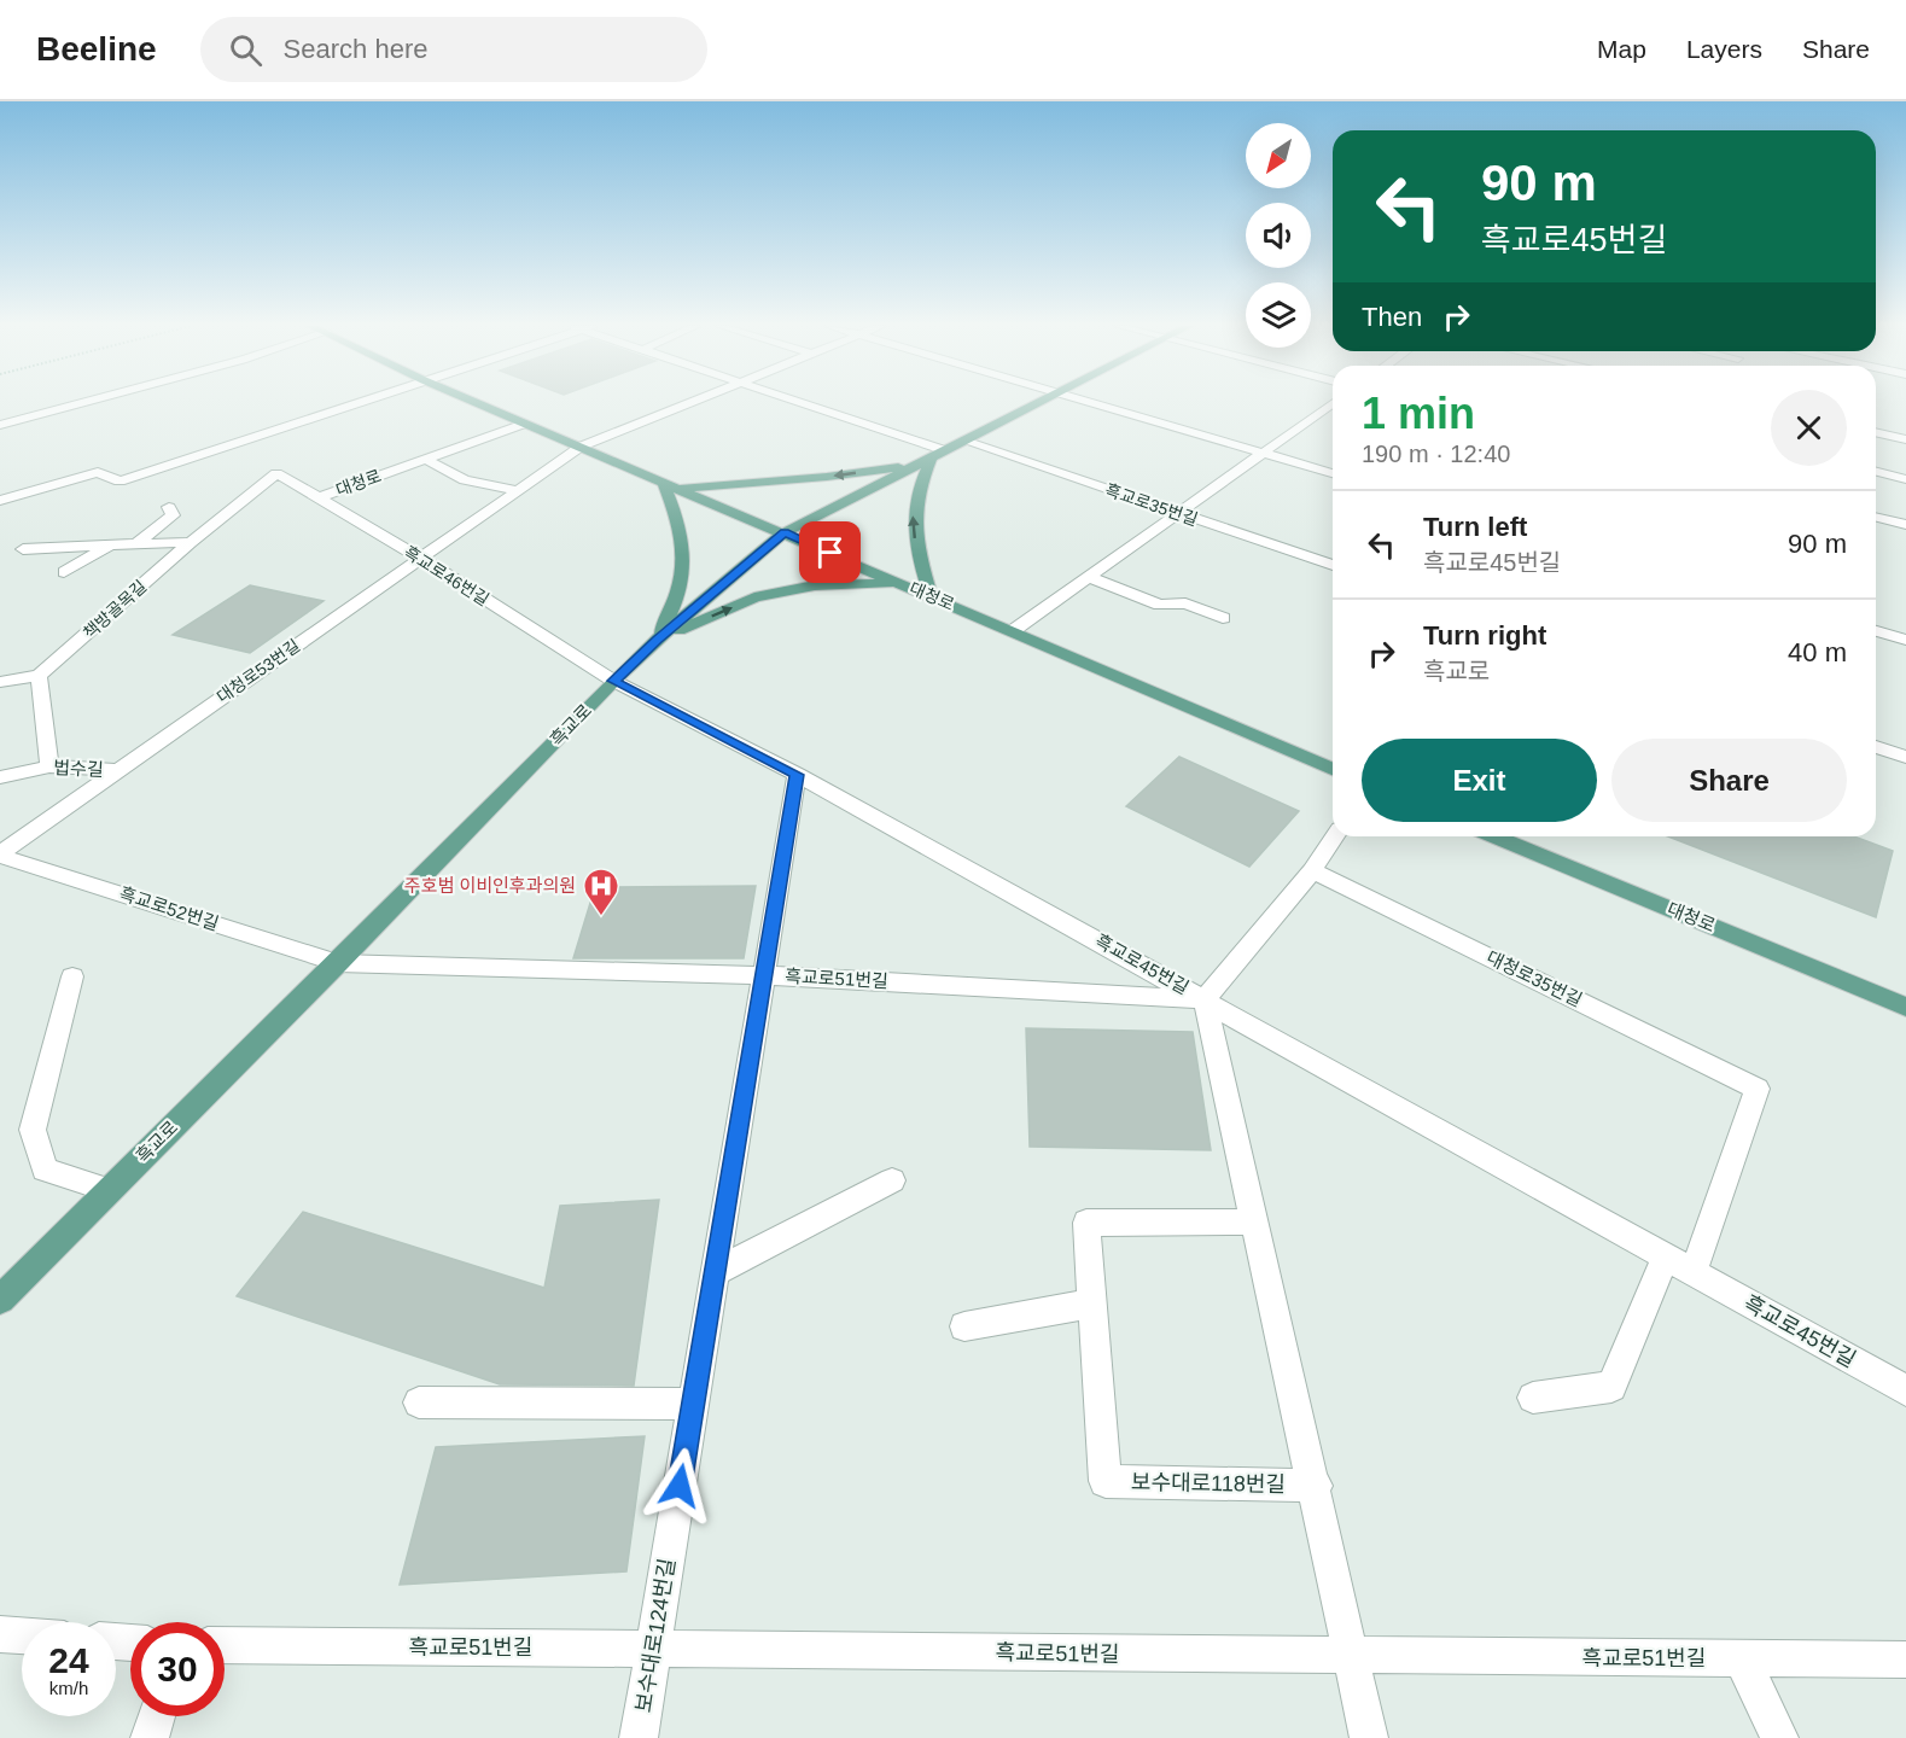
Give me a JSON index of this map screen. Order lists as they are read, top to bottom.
{
  "streets": {
    "main road": ["대청로", "흑교로"],
    "street": [
      "흑교로35번길",
      "흑교로46번길",
      "책방골목길",
      "대청로53번길",
      "법수길",
      "흑교로52번길",
      "흑교로45번길",
      "흑교로51번길",
      "대청로35번길",
      "보수대로118번길",
      "보수대로124번길"
    ]
  },
  "crossings": [
    ["대청로", "흑교로46번길"],
    ["대청로", "대청로53번길"],
    ["대청로", "흑교로"],
    ["흑교로35번길", "흑교로"],
    ["흑교로46번길", "책방골목길"],
    ["흑교로46번길", "대청로53번길"],
    ["흑교로46번길", "흑교로"],
    ["흑교로46번길", "흑교로45번길"],
    ["대청로53번길", "법수길"],
    ["대청로53번길", "흑교로52번길"],
    ["흑교로", "흑교로52번길"],
    ["흑교로", "흑교로45번길"],
    ["흑교로", "흑교로51번길"],
    ["흑교로52번길", "흑교로51번길"],
    ["흑교로45번길", "흑교로51번길"],
    ["흑교로45번길", "대청로35번길"],
    ["흑교로45번길", "보수대로118번길"],
    ["흑교로45번길", "보수대로124번길"],
    ["흑교로51번길", "보수대로118번길"],
    ["흑교로51번길", "보수대로124번길"]
  ],
  "places": {
    "hospital": ["주호범 이비인후과의원"]
  },
  "north": "bottom left",
  "page": {
    "header": "Beeline",
    "search": "Search here",
    "nav": ["Map", "Layers", "Share"],
    "turn": ["90 m", "흑교로45번길"],
    "then": "Then",
    "heading": ["1 min", "190 m · 12:40"],
    "list": [
      {
        "name": "Turn left",
        "note": "흑교로45번길",
        "value": "90 m"
      },
      {
        "name": "Turn right",
        "note": "흑교로",
        "value": "40 m"
      }
    ],
    "buttons": ["Exit", "Share"],
    "speed": "24 km/h",
    "limit": "30"
  }
}
